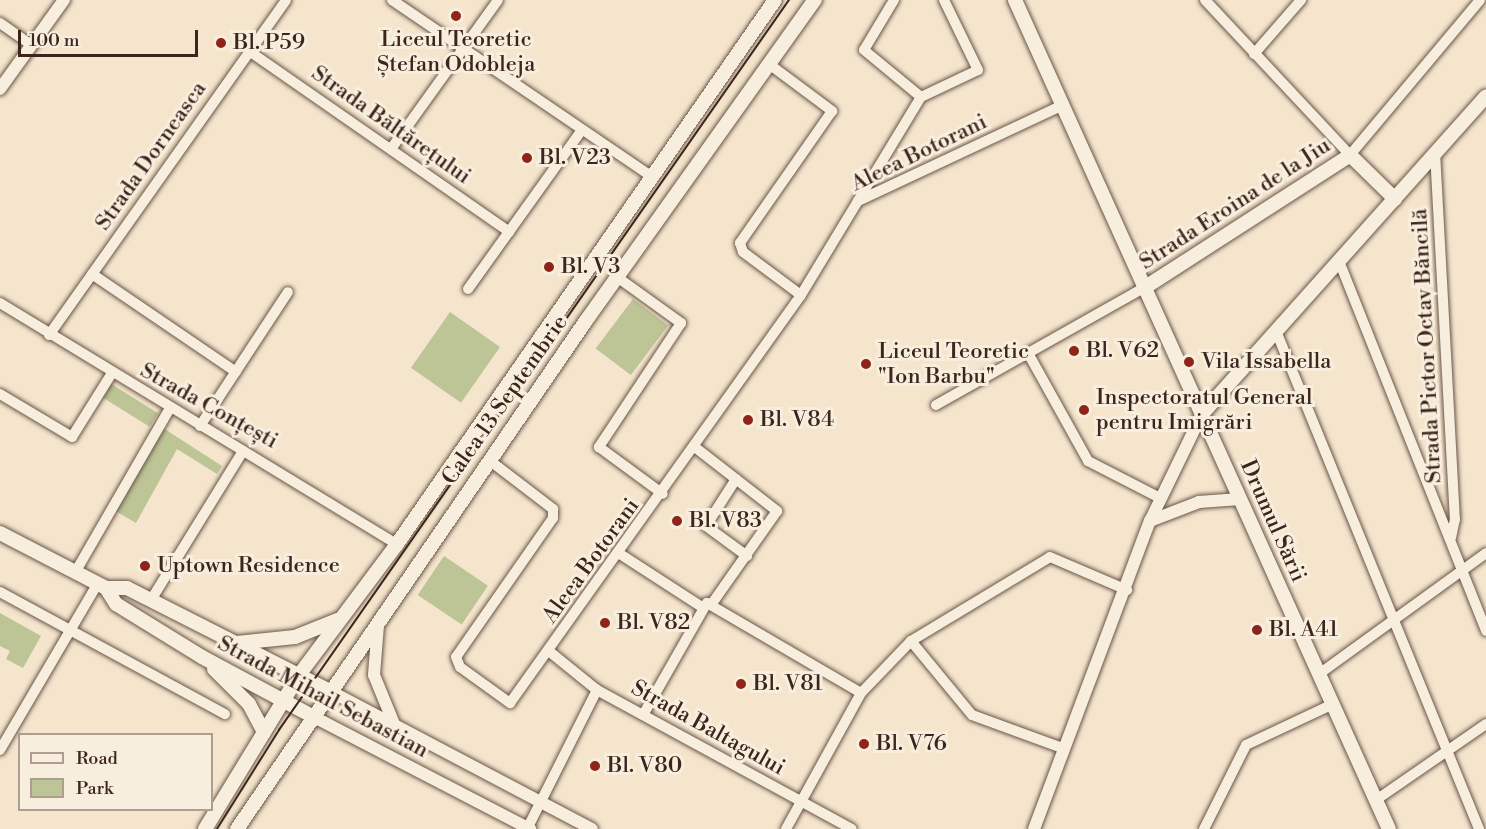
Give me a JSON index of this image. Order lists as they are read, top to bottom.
{
  "streets": {
    "main road": [
      "Strada Eroina de la Jiu",
      "Calea 13 Septembrie",
      "Drumul Sării",
      "Strada Mihail Sebastian"
    ],
    "street": [
      "Strada Băltărețului",
      "Aleea Botorani",
      "Strada Dorneasca",
      "Strada Pictor Octav Băncilă",
      "Strada Conțești",
      "Strada Baltagului"
    ]
  },
  "crossings": [
    ["Strada Băltărețului", "Strada Dorneasca"],
    ["Aleea Botorani", "Calea 13 Septembrie"],
    ["Aleea Botorani", "Drumul Sării"],
    ["Aleea Botorani", "Strada Baltagului"],
    ["Strada Dorneasca", "Strada Conțești"],
    ["Strada Eroina de la Jiu", "Drumul Sării"],
    ["Calea 13 Septembrie", "Strada Conțești"],
    ["Calea 13 Septembrie", "Strada Mihail Sebastian"]
  ],
  "places": [
    "Liceul Teoretic Ștefan Odobleja",
    "Bl. P59",
    "Bl. V23",
    "Bl. V3",
    "Bl. V62",
    "Vila Issabella",
    "Liceul Teoretic \"Ion Barbu\"",
    "Inspectoratul General pentru Imigrări",
    "Bl. V84",
    "Bl. V83",
    "Uptown Residence",
    "Bl. V82",
    "Bl. A41",
    "Bl. V81",
    "Bl. V76",
    "Bl. V80"
  ],
  "legend": ["Road", "Park"],
  "scale_bar": "100 m"
}
